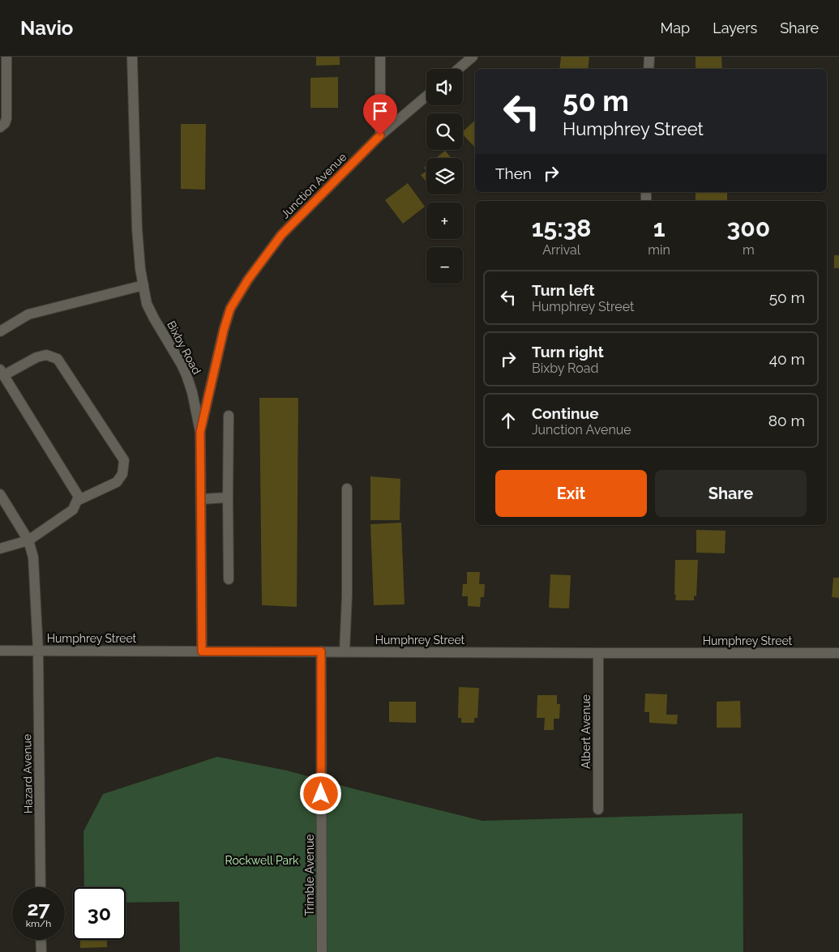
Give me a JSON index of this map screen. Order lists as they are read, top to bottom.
{
  "streets": {
    "street": [
      "Junction Avenue",
      "Bixby Road",
      "Humphrey Street",
      "Albert Avenue",
      "Hazard Avenue",
      "Trimble Avenue"
    ]
  },
  "crossings": [
    ["Junction Avenue", "Bixby Road"],
    ["Bixby Road", "Humphrey Street"],
    ["Humphrey Street", "Albert Avenue"],
    ["Humphrey Street", "Hazard Avenue"],
    ["Humphrey Street", "Trimble Avenue"]
  ],
  "parks": ["Rockwell Park"],
  "page": {
    "header": "Navio",
    "nav": ["Map", "Layers", "Share"],
    "map_buttons": ["+", "−"],
    "turn": ["50 m", "Humphrey Street"],
    "then": "Then",
    "eta": [
      "15:38",
      "Arrival",
      "1",
      "min",
      "300",
      "m"
    ],
    "list": [
      {
        "name": "Turn left",
        "note": "Humphrey Street",
        "value": "50 m"
      },
      {
        "name": "Turn right",
        "note": "Bixby Road",
        "value": "40 m"
      },
      {
        "name": "Continue",
        "note": "Junction Avenue",
        "value": "80 m"
      }
    ],
    "buttons": ["Exit", "Share"],
    "speed": "27 km/h",
    "limit": "30"
  }
}
